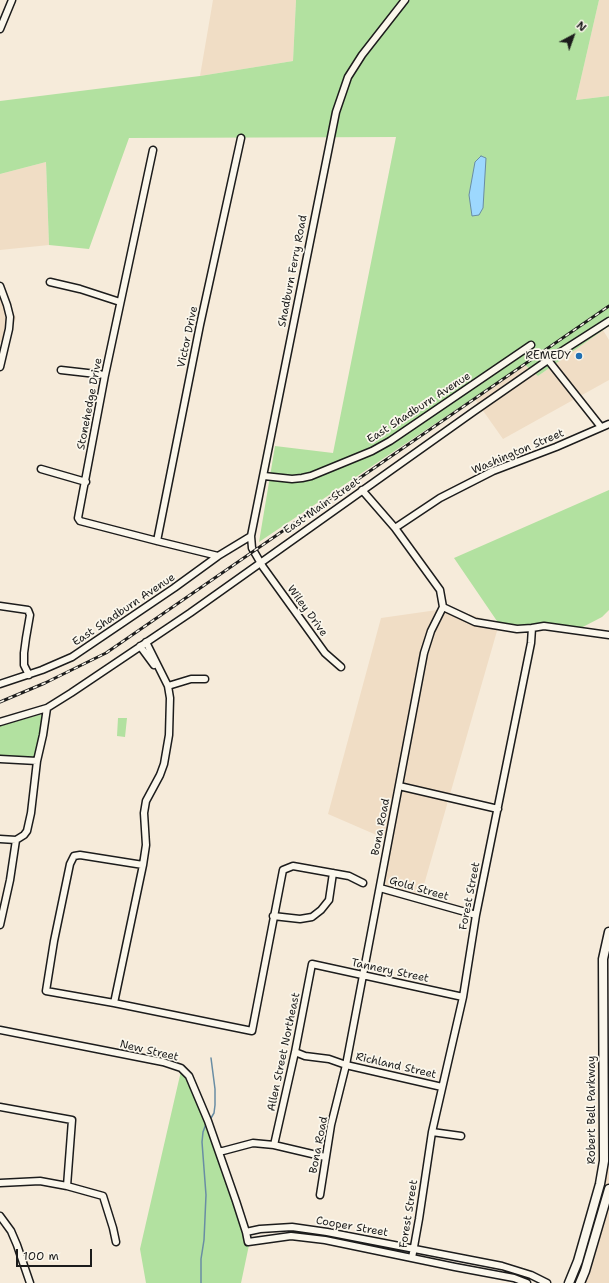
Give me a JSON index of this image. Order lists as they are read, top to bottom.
{
  "streets": {
    "main road": ["Robert Bell Parkway"],
    "street": [
      "Shadburn Ferry Road",
      "Victor Drive",
      "Stonehedge Drive",
      "East Shadburn Avenue",
      "Washington Street",
      "East Main Street",
      "Wiley Drive",
      "Bona Road",
      "Gold Street",
      "Forest Street",
      "Tannery Street",
      "New Street",
      "Allen Street Northeast",
      "Richland Street",
      "Cooper Street"
    ]
  },
  "crossings": [
    ["Shadburn Ferry Road", "East Shadburn Avenue"],
    ["Shadburn Ferry Road", "East Main Street"],
    ["Shadburn Ferry Road", "Wiley Drive"],
    ["Victor Drive", "Stonehedge Drive"],
    ["Stonehedge Drive", "East Shadburn Avenue"],
    ["East Main Street", "Wiley Drive"],
    ["Bona Road", "Gold Street"],
    ["Bona Road", "Tannery Street"],
    ["Bona Road", "Richland Street"],
    ["Gold Street", "Forest Street"],
    ["Forest Street", "Tannery Street"],
    ["Forest Street", "Richland Street"],
    ["Forest Street", "Cooper Street"],
    ["Tannery Street", "Allen Street Northeast"],
    ["New Street", "Cooper Street"],
    ["Allen Street Northeast", "Richland Street"]
  ],
  "places": ["REMEDY"],
  "scale_bar": "100 m",
  "north": "top right"
}
